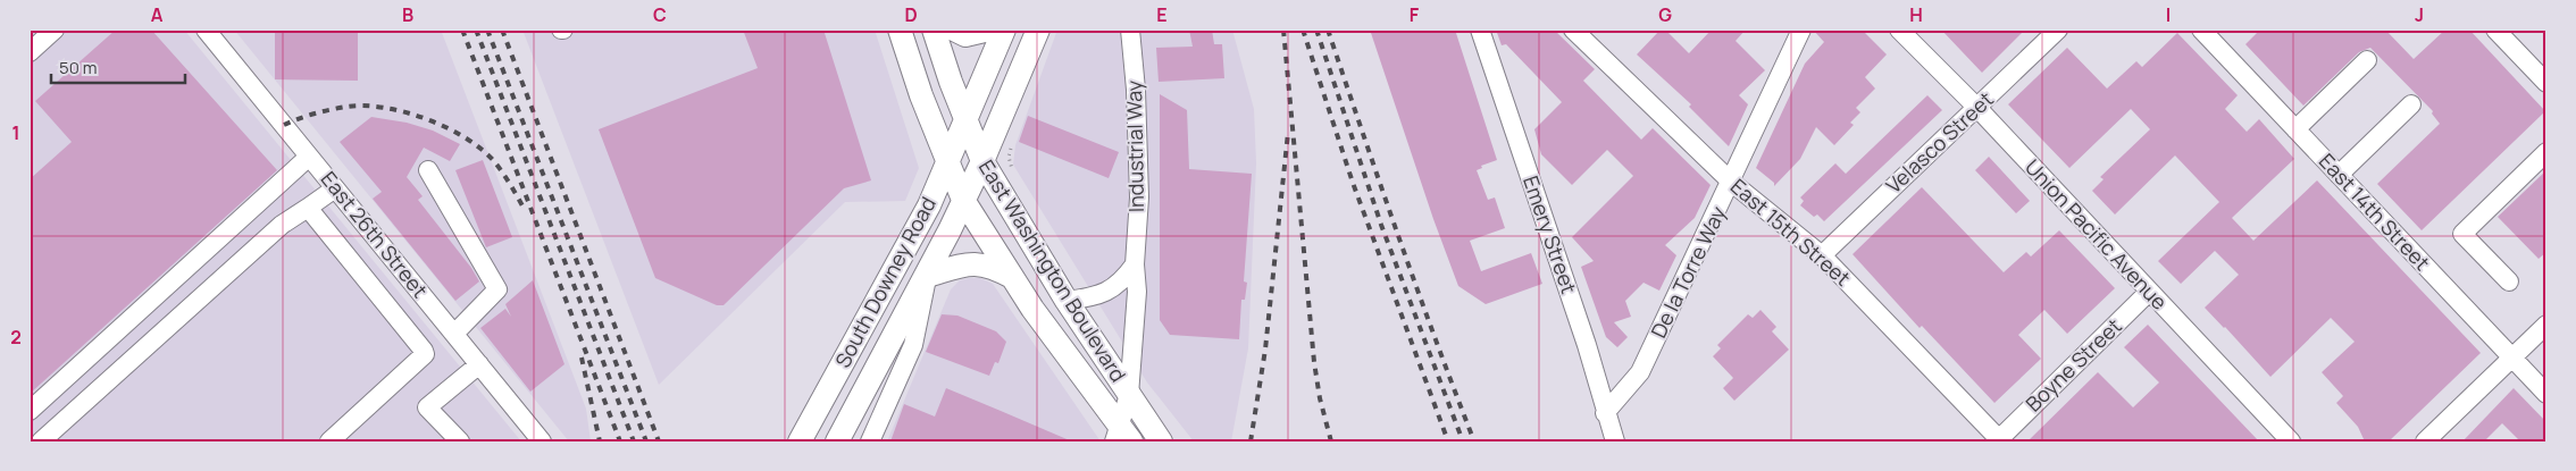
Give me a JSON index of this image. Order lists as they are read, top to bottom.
{
  "streets": {
    "main road": ["East Washington Boulevard", "South Downey Road"],
    "street": [
      "Velasco Street",
      "Industrial Way",
      "East 14th Street",
      "East 15th Street",
      "East 26th Street",
      "Emery Street",
      "Union Pacific Avenue",
      "De la Torre Way",
      "Boyne Street"
    ]
  },
  "crossings": [
    ["Velasco Street", "East 15th Street"],
    ["Velasco Street", "Union Pacific Avenue"],
    ["Industrial Way", "East Washington Boulevard"],
    ["East 15th Street", "De la Torre Way"],
    ["East 15th Street", "Boyne Street"],
    ["Emery Street", "De la Torre Way"],
    ["Union Pacific Avenue", "Boyne Street"],
    ["East Washington Boulevard", "South Downey Road"]
  ],
  "scale_bar": "50 m",
  "grid": {
    "columns": [
      "A",
      "B",
      "C",
      "D",
      "E",
      "F",
      "G",
      "H",
      "I",
      "J"
    ],
    "rows": ["1", "2"]
  }
}
